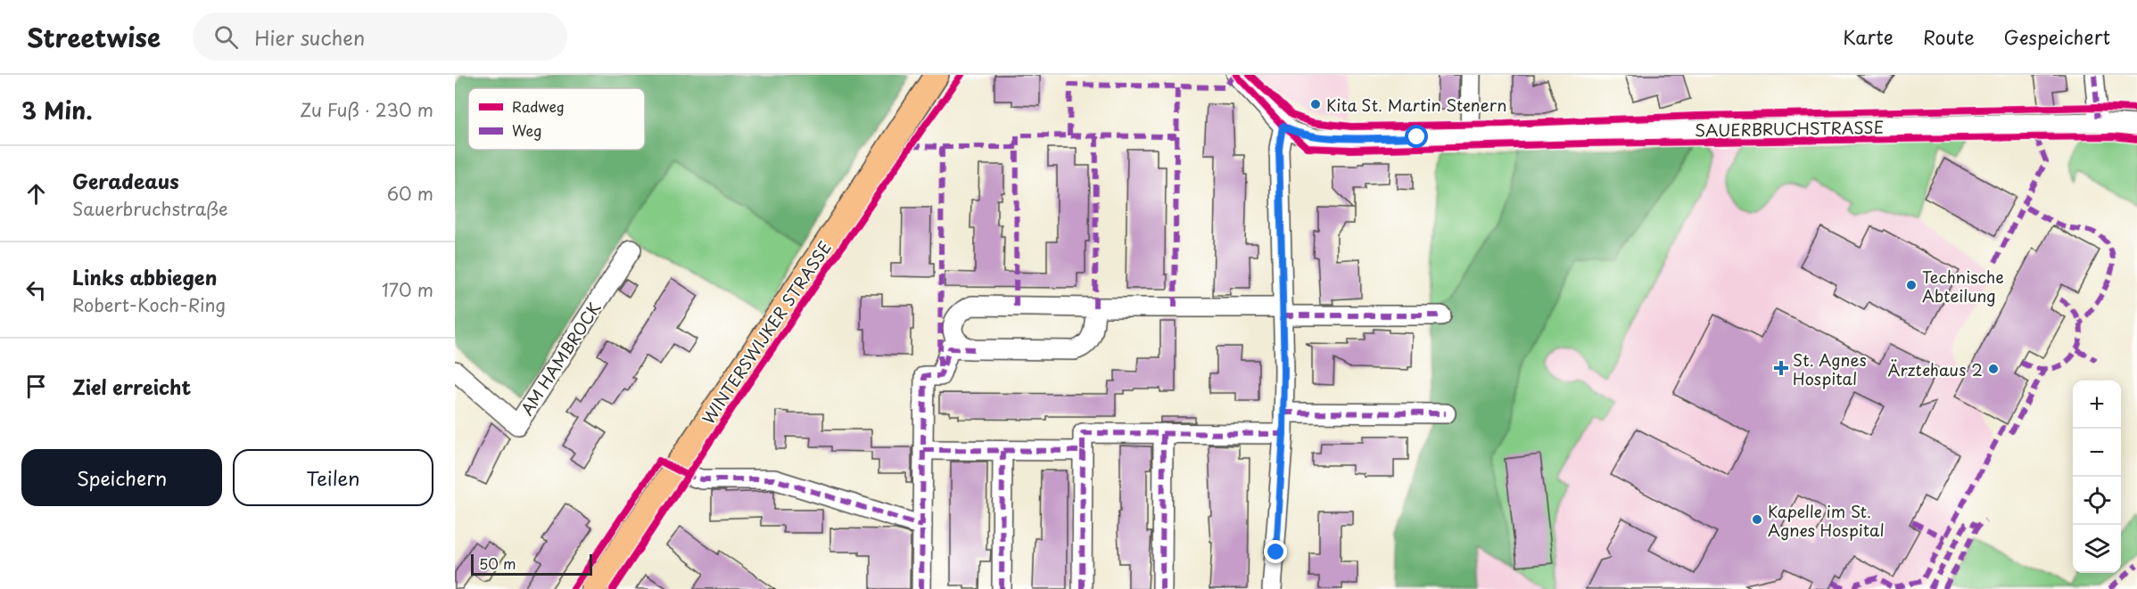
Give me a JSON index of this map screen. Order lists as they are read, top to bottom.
{
  "streets": {
    "main road": ["WINTERSWIJKER STRASSE"],
    "street": ["SAUERBRUCHSTRASSE", "AM HAMBROCK"]
  },
  "places": {
    "other": [
      "Kita St. Martin Stenern",
      "Technische Abteilung",
      "Ärztehaus 2",
      "Kapelle im St. Agnes Hospital"
    ],
    "health": ["St. Agnes Hospital"]
  },
  "legend": ["Radweg", "Weg"],
  "scale_bar": "50 m",
  "page": {
    "header": "Streetwise",
    "search": "Hier suchen",
    "nav": ["Karte", "Route", "Gespeichert"],
    "heading": ["3 Min.", "Zu Fuß · 230 m"],
    "list": [
      ["Geradeaus", "Sauerbruchstraße", "60 m"],
      ["Links abbiegen", "Robert-Koch-Ring", "170 m"],
      "Ziel erreicht"
    ],
    "map_buttons": ["+", "−"],
    "buttons": ["Speichern", "Teilen"],
    "scale": "50 m"
  }
}
